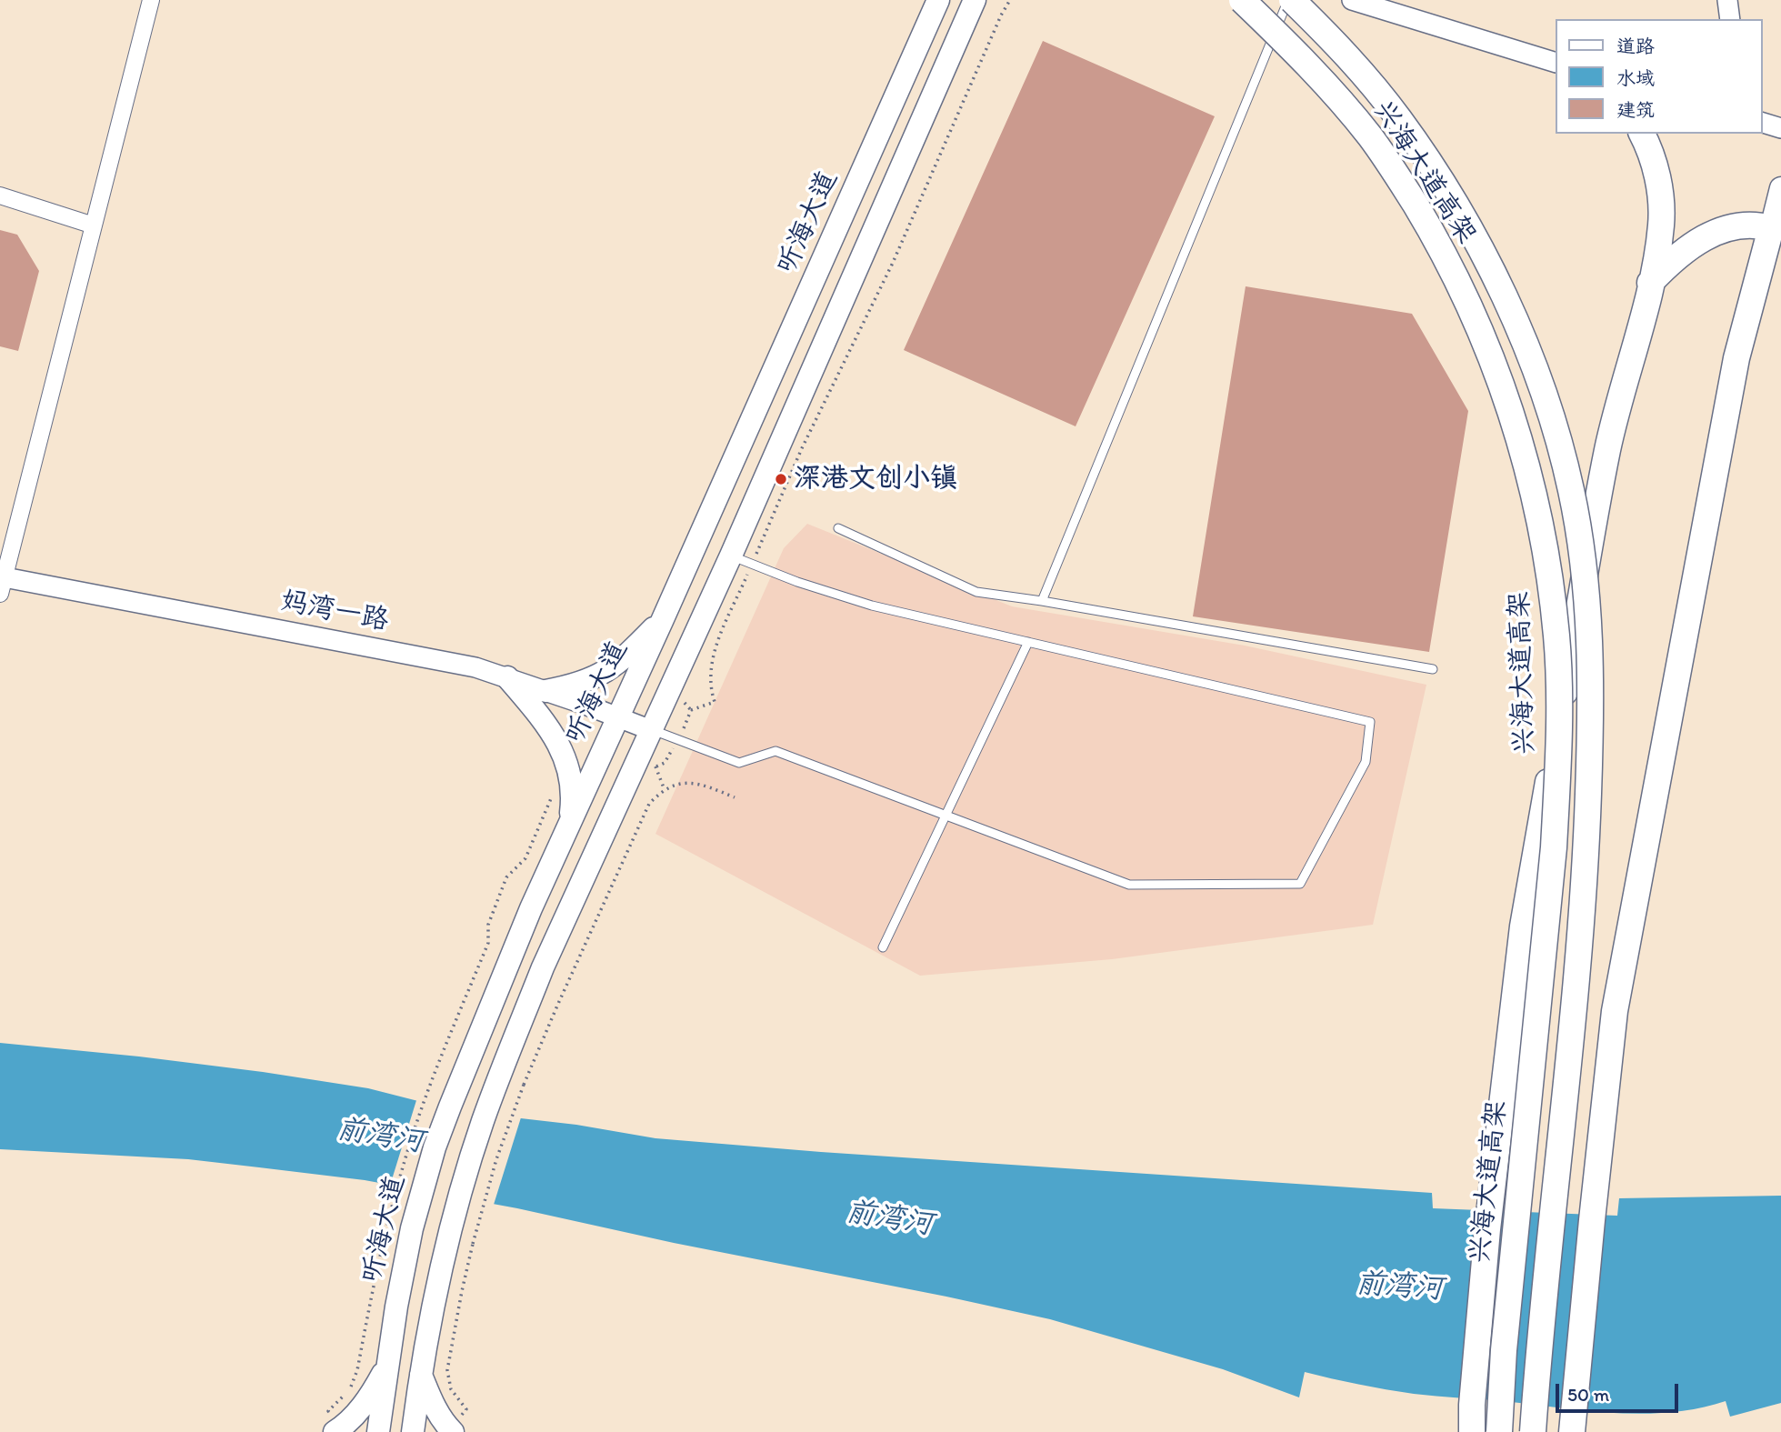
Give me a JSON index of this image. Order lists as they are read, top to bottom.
{
  "streets": {
    "main road": ["兴海大道高架", "听海大道"],
    "street": ["妈湾一路"]
  },
  "crossings": [
    ["听海大道", "妈湾一路"]
  ],
  "water": ["前湾河"],
  "places": ["深港文创小镇"],
  "legend": ["道路", "水域", "建筑"],
  "scale_bar": "50 m"
}
